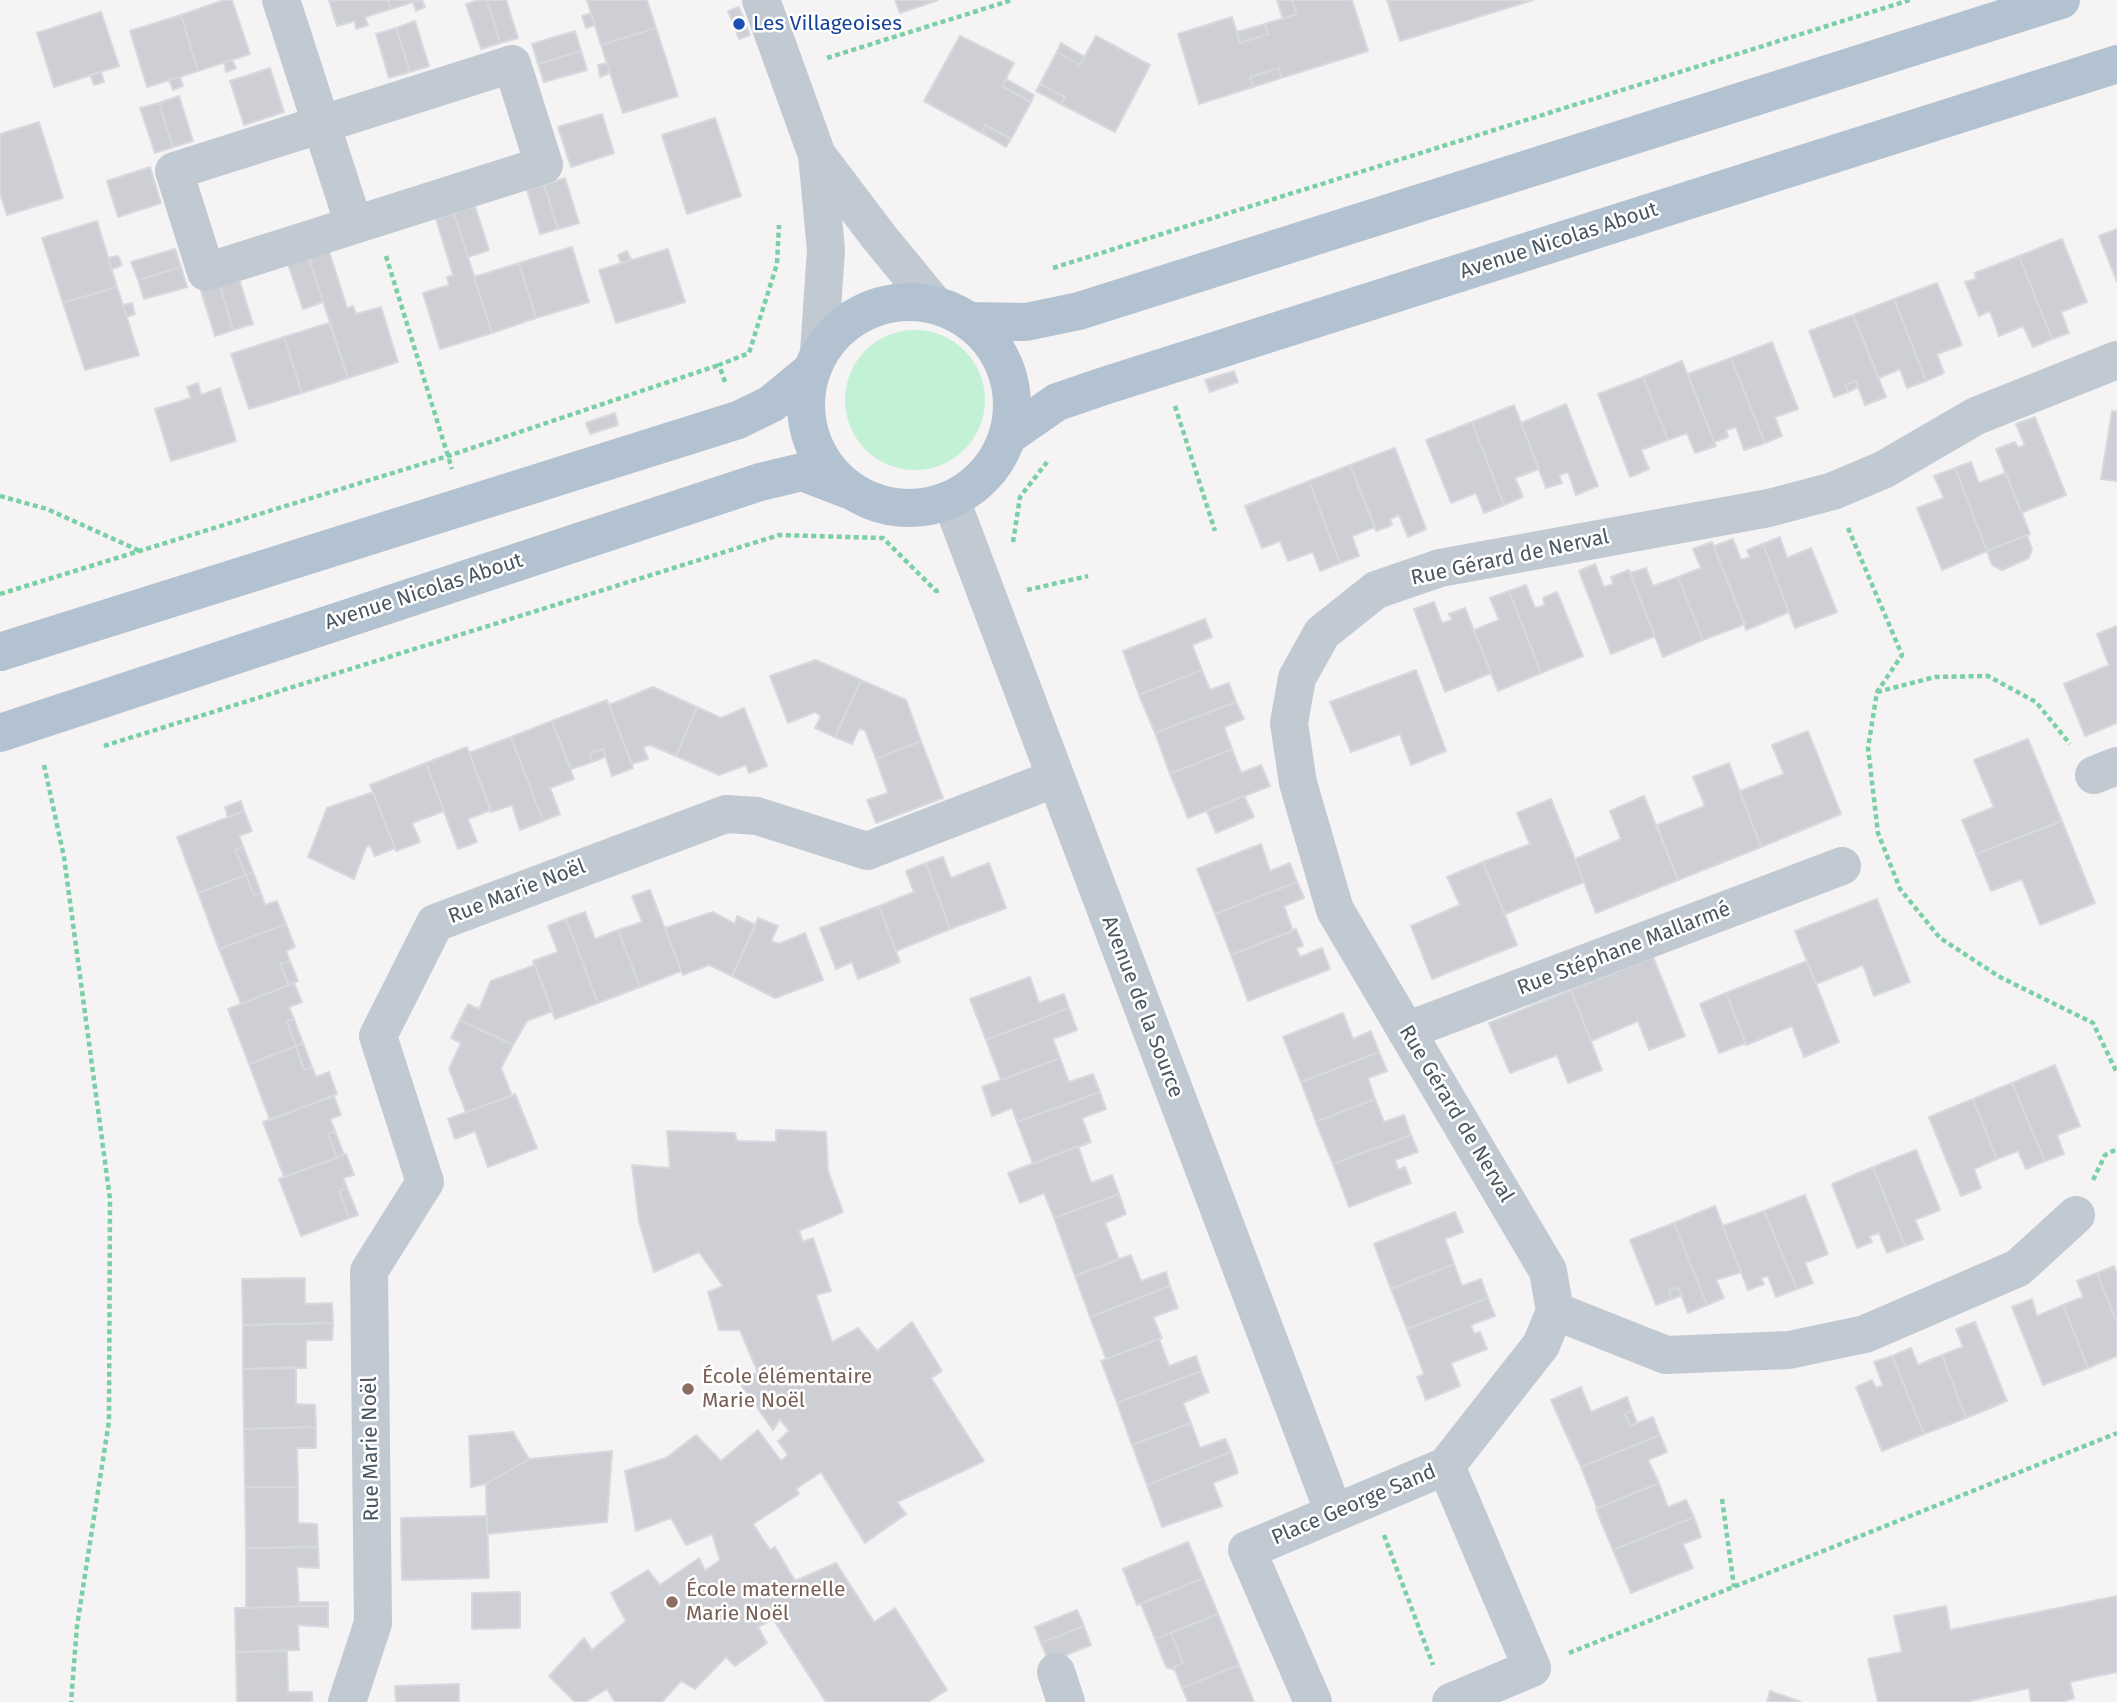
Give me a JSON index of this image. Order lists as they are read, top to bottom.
{
  "streets": {
    "main road": ["Avenue Nicolas About"],
    "street": [
      "Rue Gérard de Nerval",
      "Rue Marie Noël",
      "Rue Stéphane Mallarmé",
      "Avenue de la Source",
      "Place George Sand"
    ]
  },
  "crossings": [
    ["Avenue Nicolas About", "Avenue de la Source"],
    ["Rue Gérard de Nerval", "Rue Stéphane Mallarmé"],
    ["Rue Marie Noël", "Avenue de la Source"],
    ["Avenue de la Source", "Place George Sand"]
  ],
  "places": ["Les Villageoises", "École élémentaire Marie Noël", "École maternelle Marie Noël"]
}
